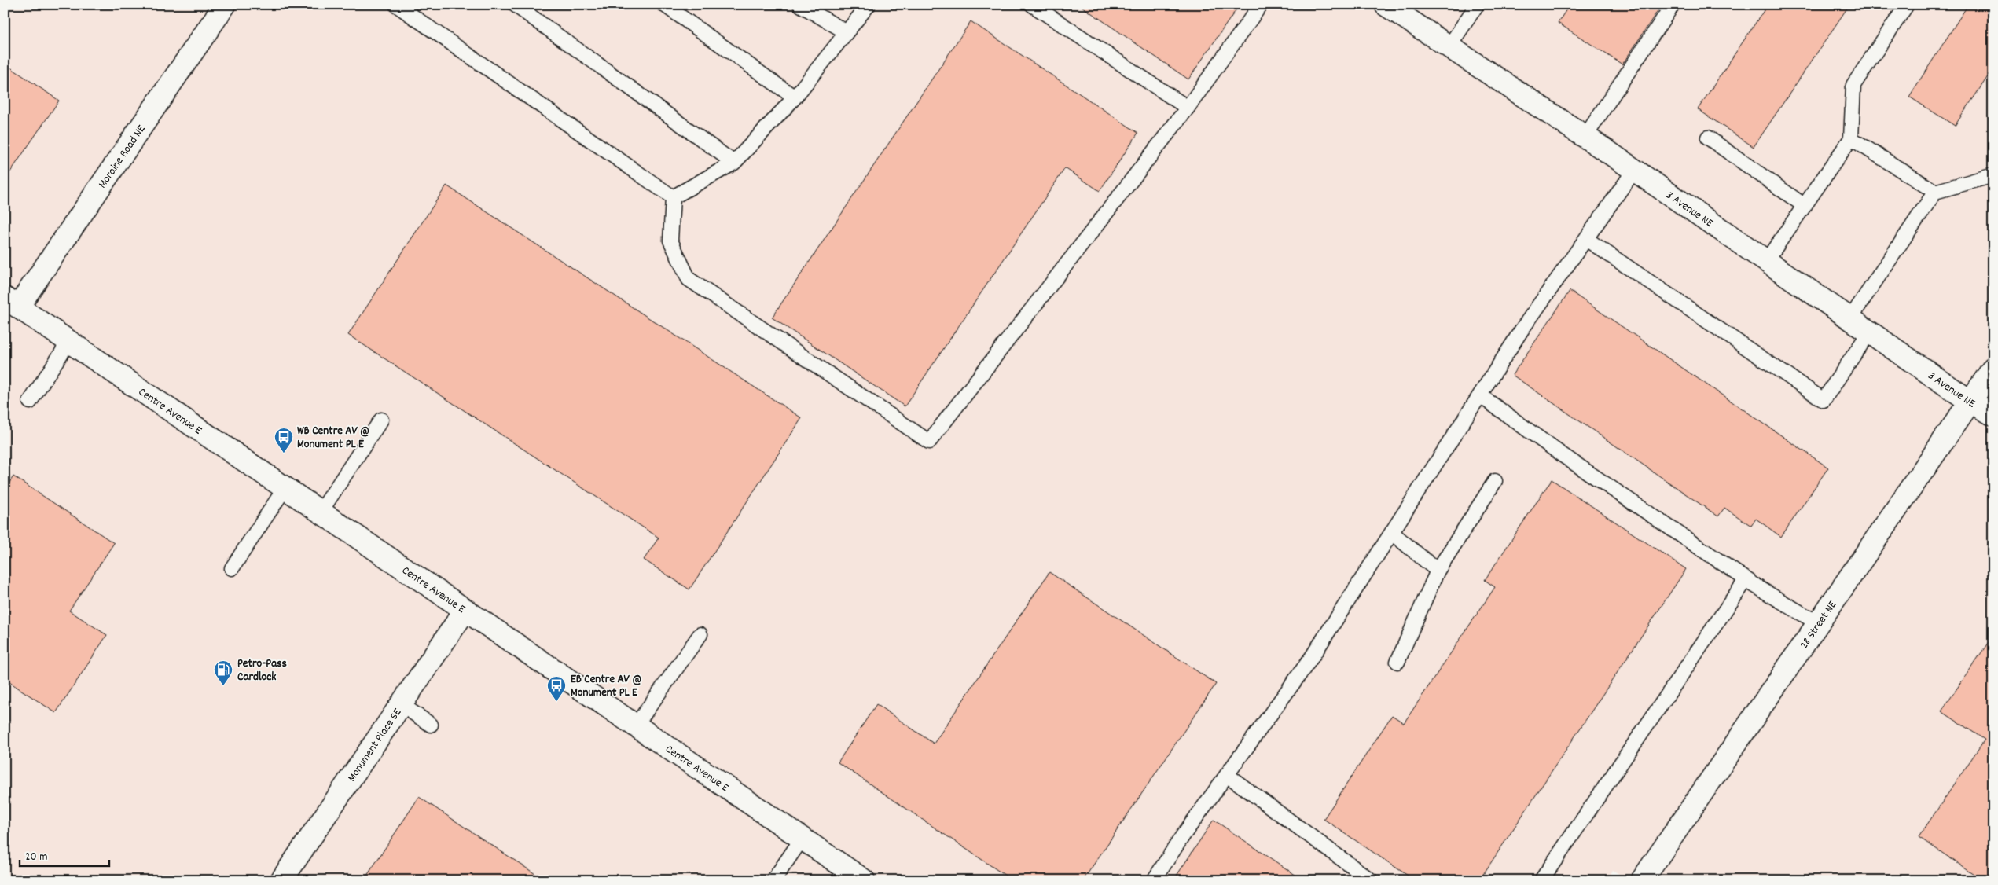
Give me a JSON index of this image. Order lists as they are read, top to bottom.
{
  "streets": {
    "street": [
      "Moraine Road NE",
      "3 Avenue NE",
      "Centre Avenue E",
      "28 Street NE",
      "Monument Place SE"
    ]
  },
  "crossings": [
    ["Moraine Road NE", "Centre Avenue E"],
    ["3 Avenue NE", "28 Street NE"],
    ["Centre Avenue E", "Monument Place SE"]
  ],
  "places": {
    "bus stop": ["WB Centre AV @ Monument PL E", "EB Centre AV @ Monument PL E"],
    "fuel station": ["Petro-Pass Cardlock"]
  },
  "scale_bar": "20 m"
}
